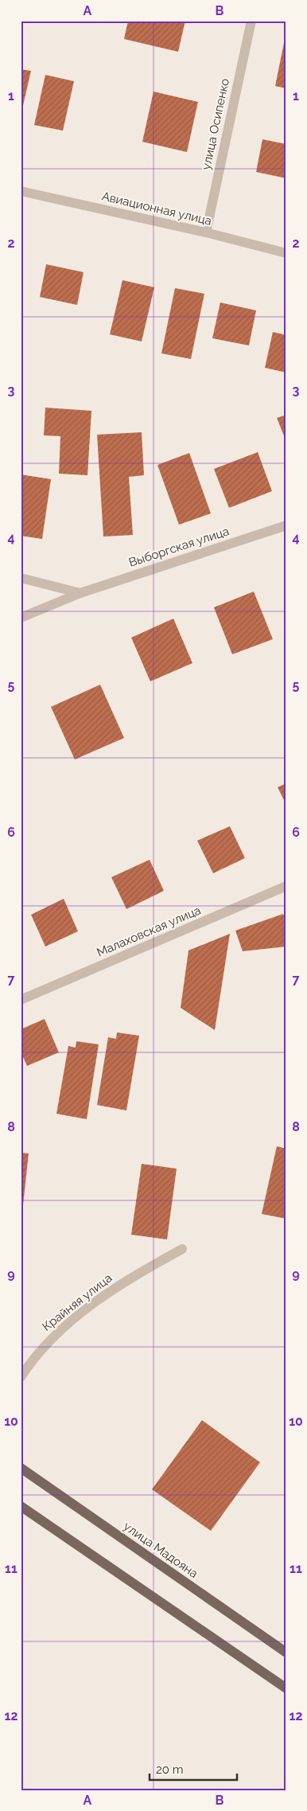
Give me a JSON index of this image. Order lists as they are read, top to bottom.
{
  "streets": {
    "main road": ["улица Мадояна"],
    "street": [
      "улица Осипенко",
      "Авиационная улица",
      "Выборгская улица",
      "Малаховская улица",
      "Крайняя улица"
    ]
  },
  "crossings": [
    ["улица Осипенко", "Авиационная улица"]
  ],
  "scale_bar": "20 m",
  "grid": {
    "columns": ["A", "B"],
    "rows": [
      "1",
      "2",
      "3",
      "4",
      "5",
      "6",
      "7",
      "8",
      "9",
      "10",
      "11",
      "12"
    ]
  }
}
